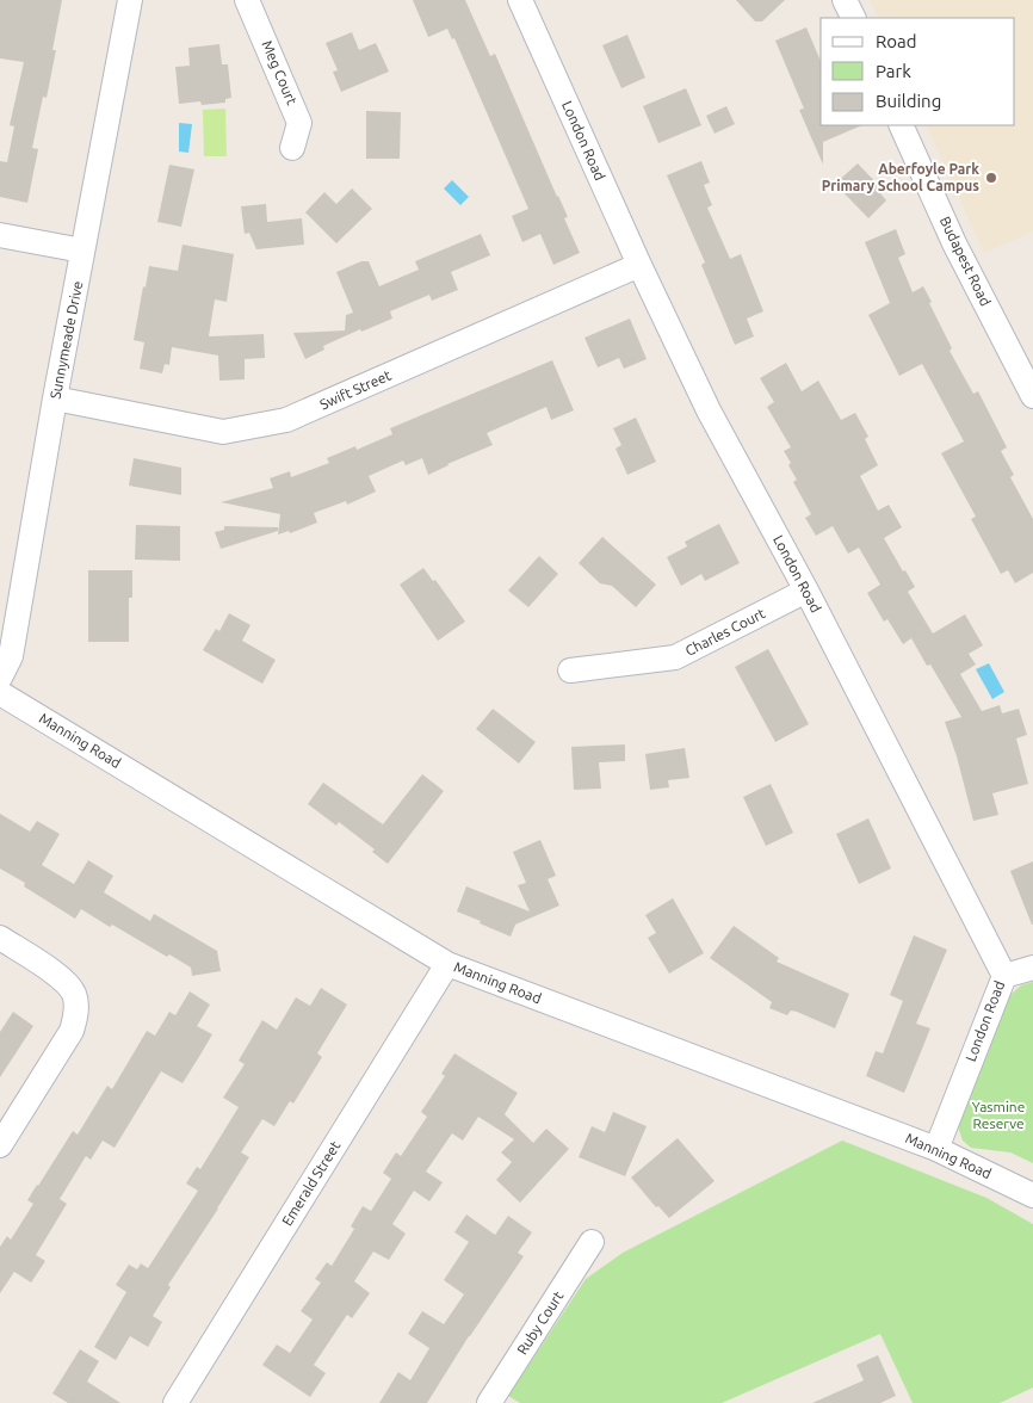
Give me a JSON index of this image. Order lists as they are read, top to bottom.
{
  "streets": {
    "street": [
      "Meg Court",
      "London Road",
      "Budapest Road",
      "Sunnymeade Drive",
      "Swift Street",
      "Charles Court",
      "Manning Road",
      "Emerald Street",
      "Ruby Court"
    ]
  },
  "crossings": [
    ["London Road", "Swift Street"],
    ["London Road", "Charles Court"],
    ["London Road", "Manning Road"],
    ["Sunnymeade Drive", "Swift Street"],
    ["Manning Road", "Emerald Street"]
  ],
  "parks": ["Yasmine Reserve"],
  "places": ["Aberfoyle Park Primary School Campus"],
  "legend": ["Road", "Park", "Building"]
}
